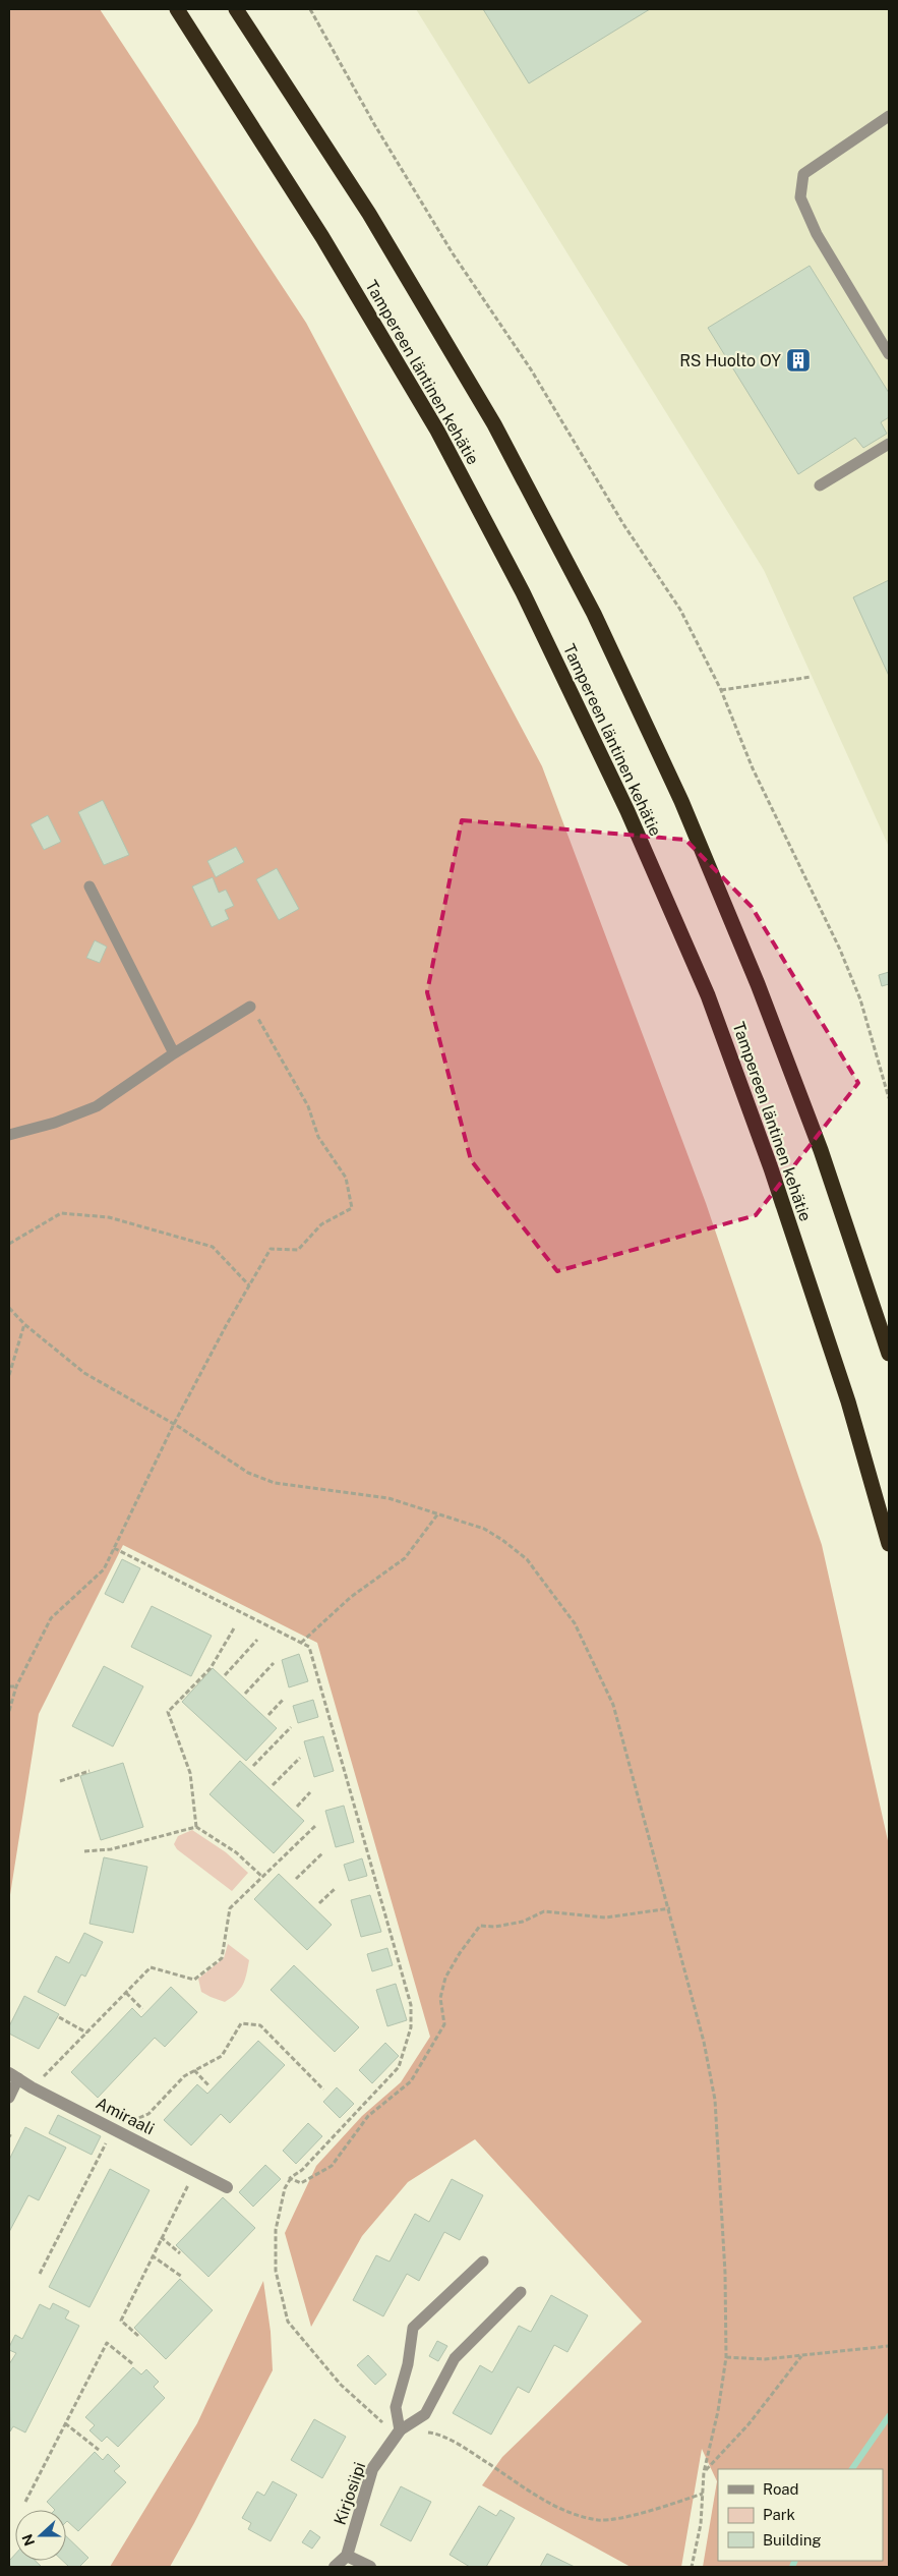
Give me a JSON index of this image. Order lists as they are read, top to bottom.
{
  "streets": {
    "highway": ["Tampereen läntinen kehätie"],
    "street": ["Amiraali", "Kirjosiipi"]
  },
  "places": {
    "building": ["RS Huolto OY"]
  },
  "legend": ["Road", "Park", "Building"],
  "north": "left"
}
